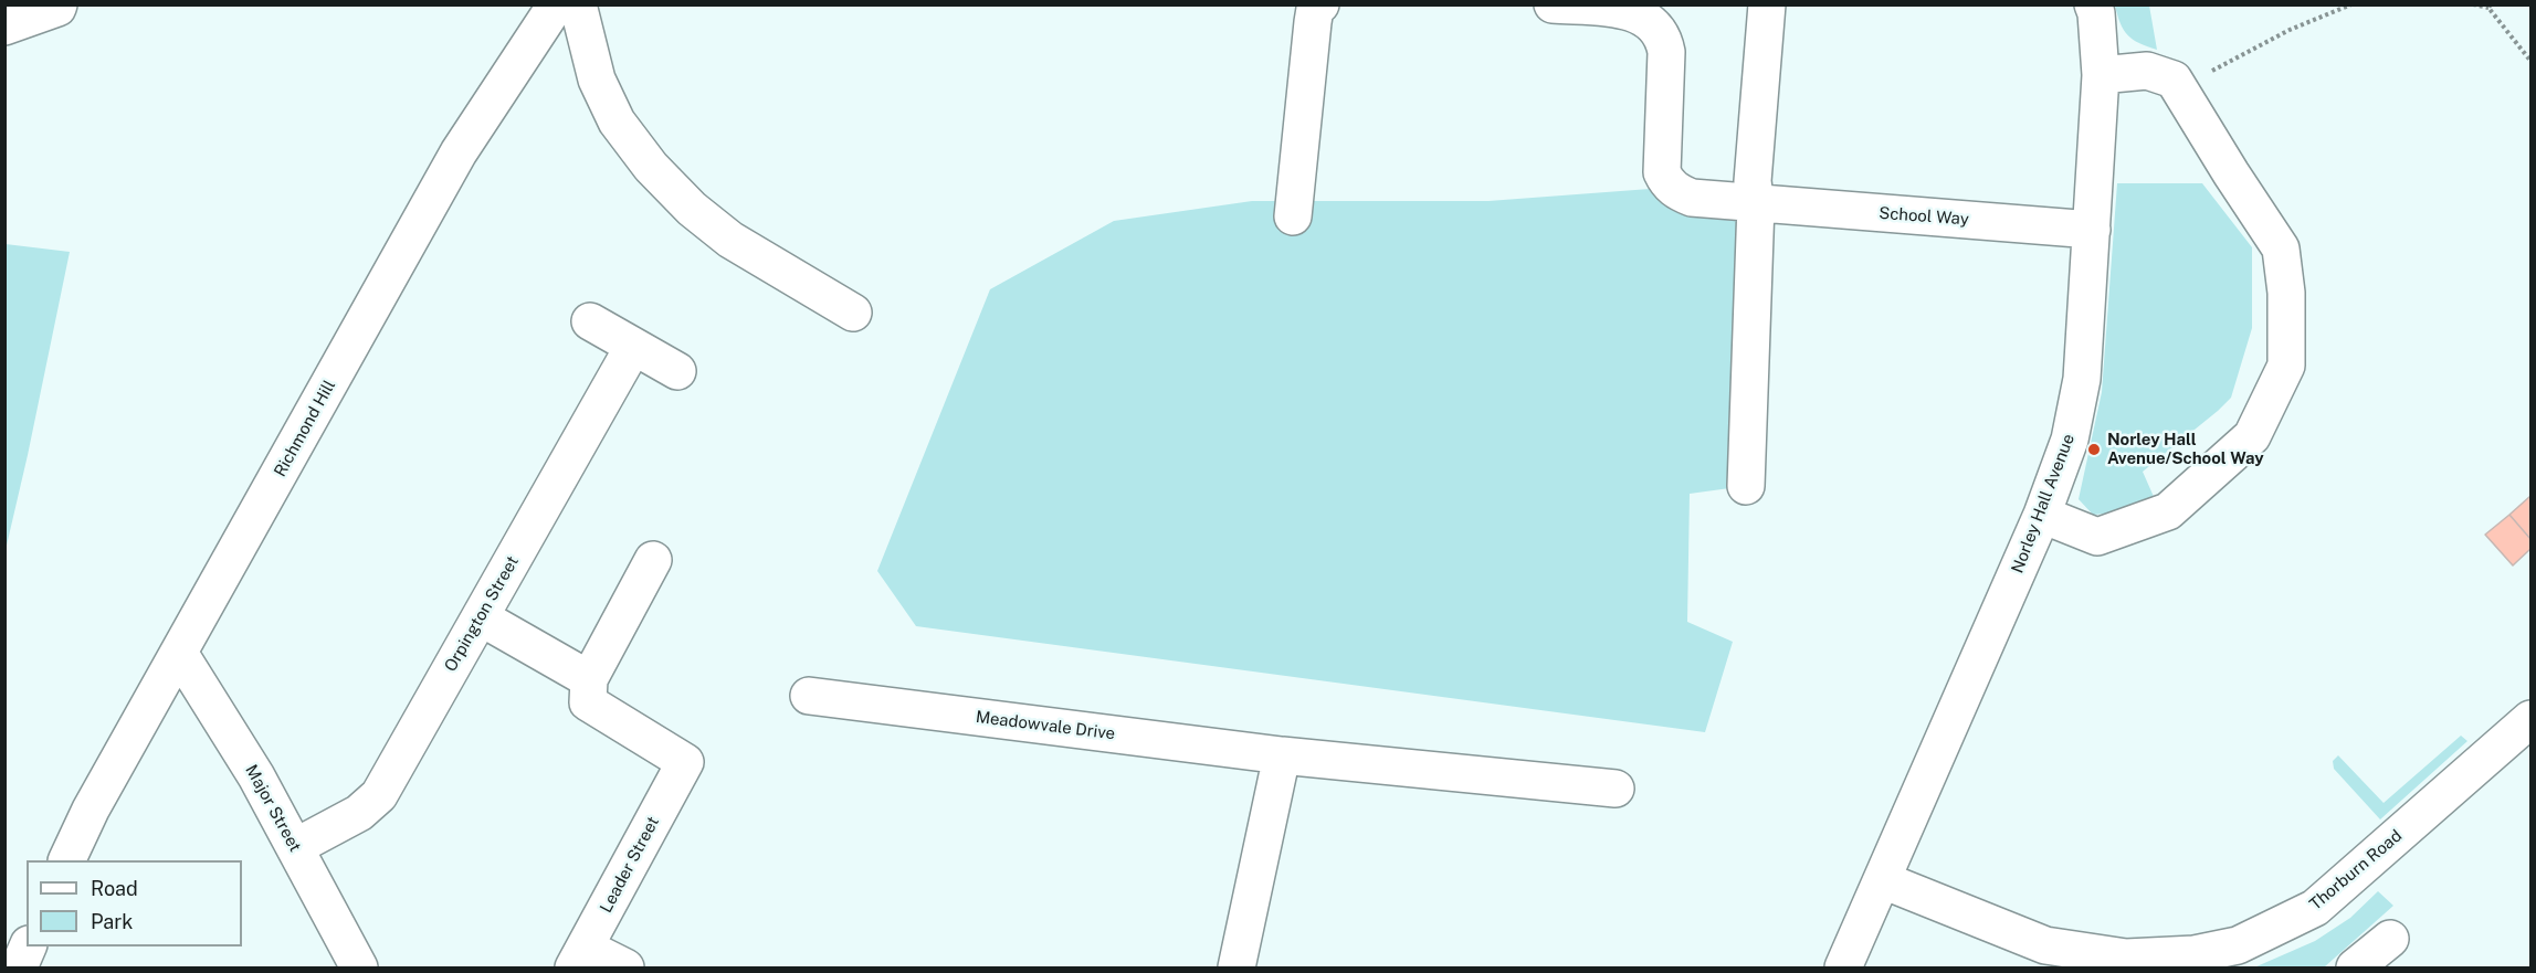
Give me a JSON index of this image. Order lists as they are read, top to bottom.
{
  "streets": {
    "street": [
      "School Way",
      "Richmond Hill",
      "Norley Hall Avenue",
      "Orpington Street",
      "Meadowvale Drive",
      "Major Street",
      "Leader Street",
      "Thorburn Road"
    ]
  },
  "crossings": [
    ["School Way", "Norley Hall Avenue"],
    ["Richmond Hill", "Major Street"],
    ["Norley Hall Avenue", "Thorburn Road"],
    ["Orpington Street", "Major Street"]
  ],
  "places": ["Norley Hall Avenue/School Way"],
  "legend": ["Road", "Park"]
}
